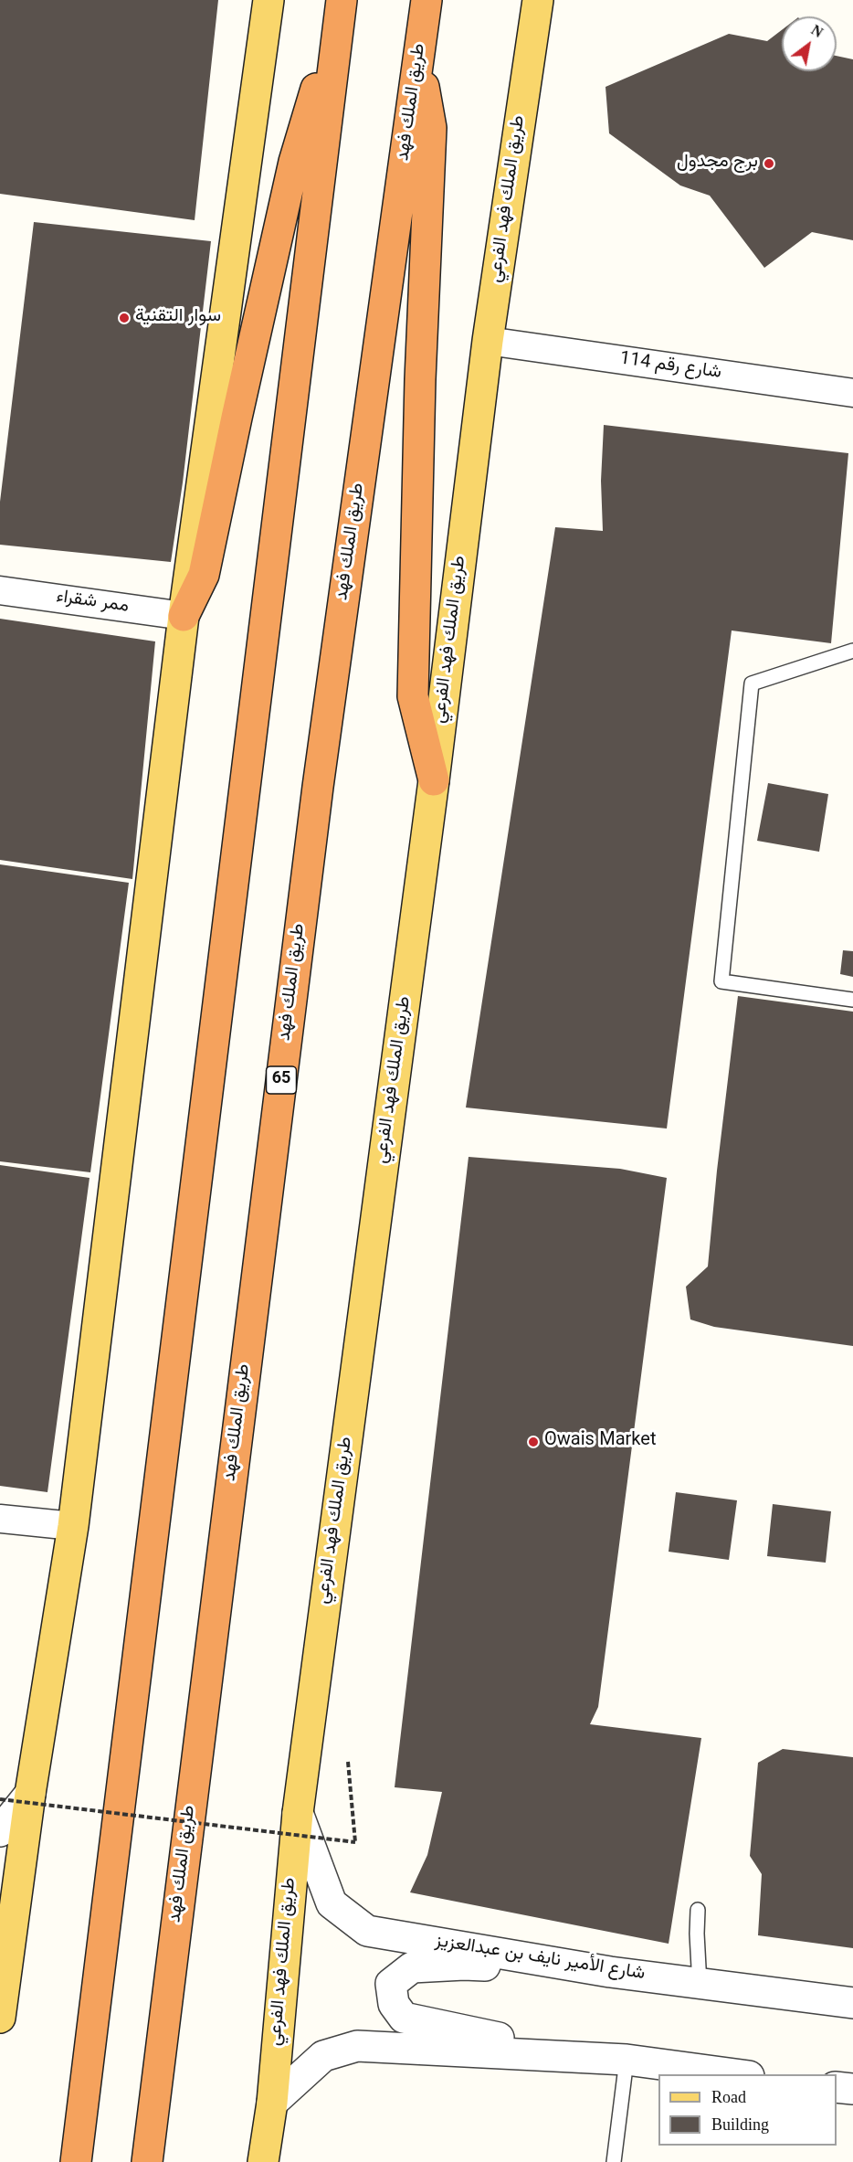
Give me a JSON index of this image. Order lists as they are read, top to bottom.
{
  "streets": {
    "highway": ["طريق الملك فهد", "65"],
    "main road": ["طريق الملك فهد الفرعي"],
    "street": ["شارع رقم 114", "ممر شقراء", "شارع الأمير نايف بن عبدالعزيز"]
  },
  "crossings": [
    ["طريق الملك فهد الفرعي", "شارع رقم 114"],
    ["طريق الملك فهد الفرعي", "شارع الأمير نايف بن عبدالعزيز"]
  ],
  "places": ["برج مجدول", "سوار التقنية", "Owais Market"],
  "legend": ["Road", "Building"],
  "north": "top right"
}
